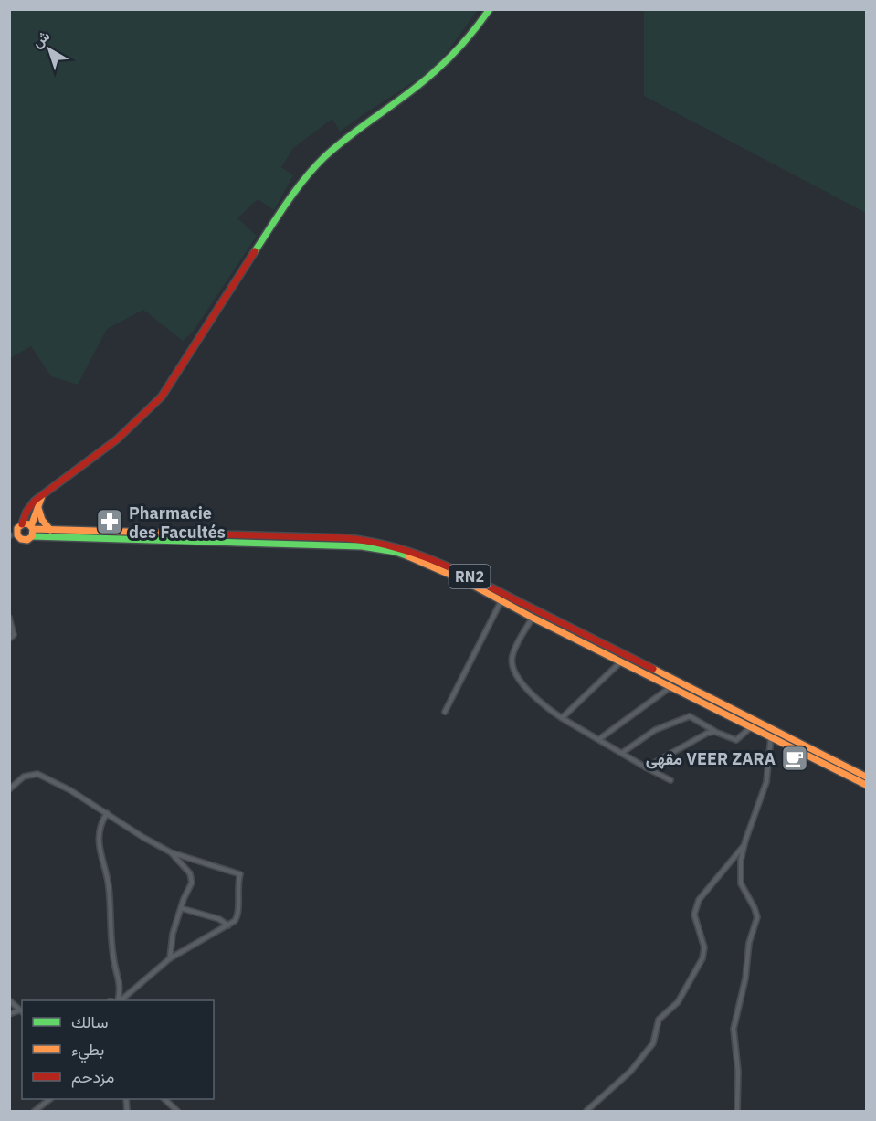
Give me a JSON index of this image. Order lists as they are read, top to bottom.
{
  "streets": {
    "main road": ["RN2"]
  },
  "places": {
    "pharmacy": ["Pharmacie des Facultés"],
    "cafe": ["مقهى VEER ZARA"]
  },
  "legend": ["سالك", "بطيء", "مزدحم"],
  "north": "top left"
}
